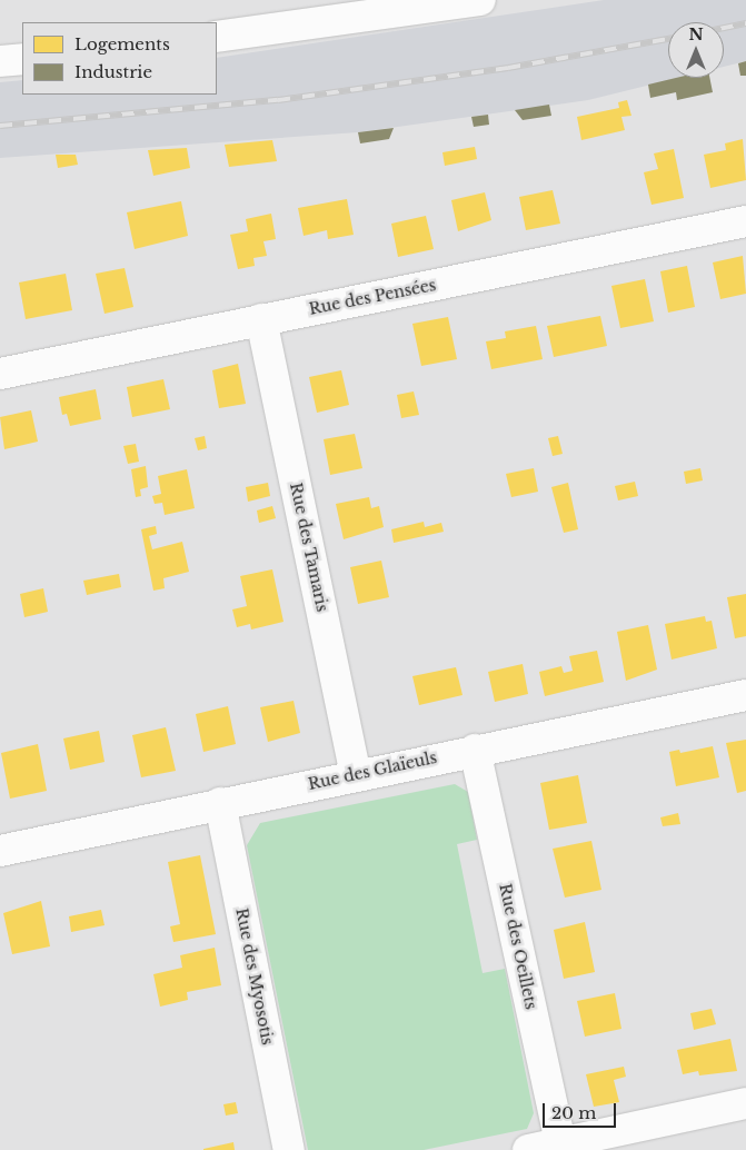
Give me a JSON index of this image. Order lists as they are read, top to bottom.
{
  "streets": {
    "street": [
      "Rue des Pensées",
      "Rue des Tamaris",
      "Rue des Glaïeuls",
      "Rue des Oeillets",
      "Rue des Myosotis"
    ]
  },
  "crossings": [
    ["Rue des Pensées", "Rue des Tamaris"],
    ["Rue des Tamaris", "Rue des Glaïeuls"],
    ["Rue des Glaïeuls", "Rue des Oeillets"],
    ["Rue des Glaïeuls", "Rue des Myosotis"]
  ],
  "legend": ["Logements", "Industrie"],
  "scale_bar": "20 m",
  "north": "top"
}
